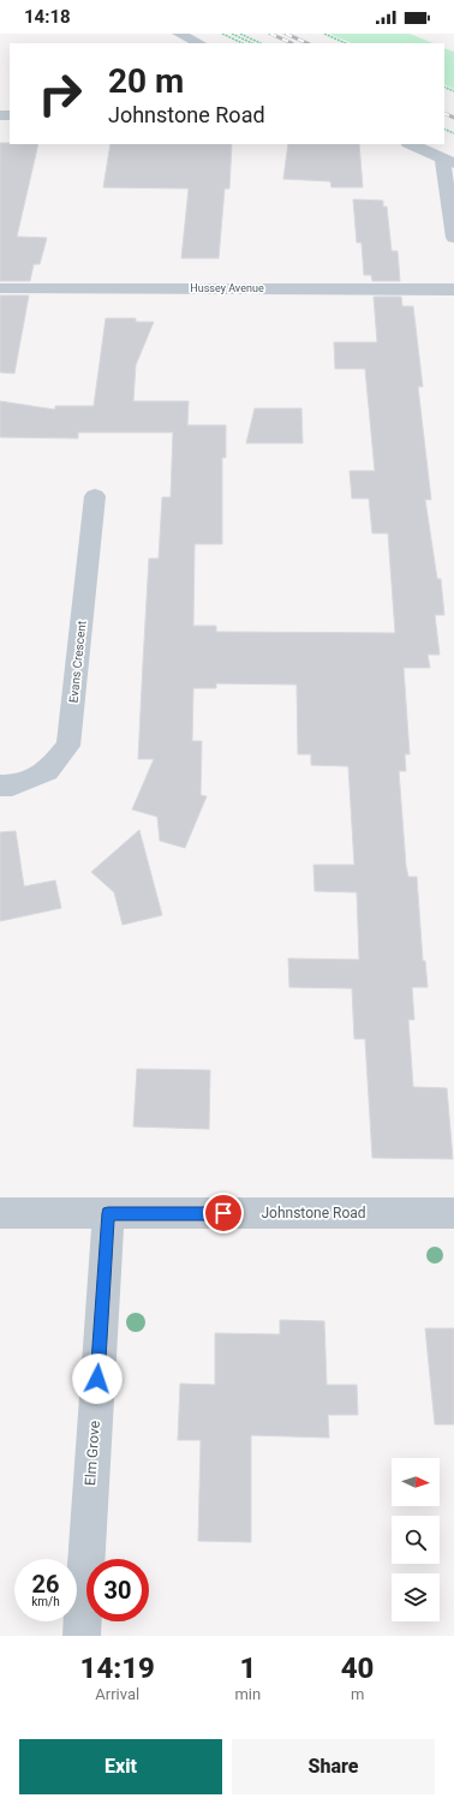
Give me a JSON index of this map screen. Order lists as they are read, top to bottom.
{
  "streets": {
    "street": [
      "Hussey Avenue",
      "Evans Crescent",
      "Johnstone Road",
      "Elm Grove"
    ]
  },
  "crossings": [
    ["Johnstone Road", "Elm Grove"]
  ],
  "north": "right",
  "page": {
    "status": "14:18",
    "turn": ["20 m", "Johnstone Road"],
    "speed": "26 km/h",
    "limit": "30",
    "eta": [
      "14:19",
      "Arrival",
      "1",
      "min",
      "40",
      "m"
    ],
    "buttons": ["Exit", "Share"]
  }
}
